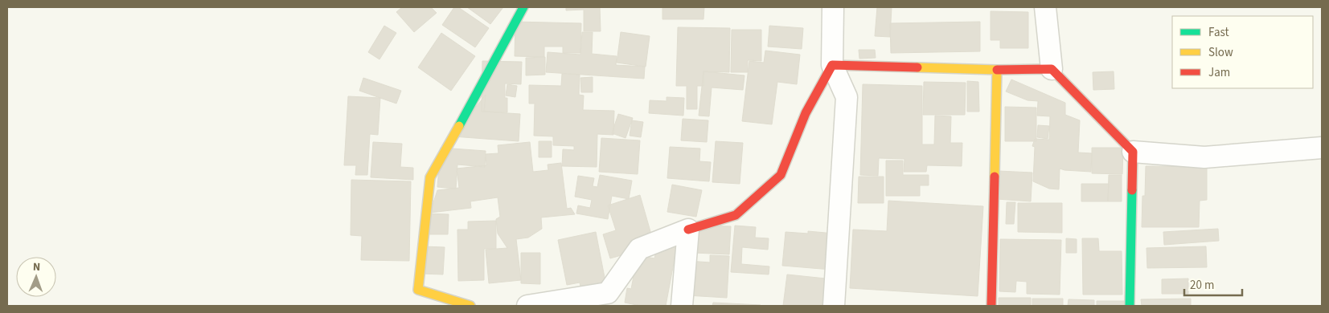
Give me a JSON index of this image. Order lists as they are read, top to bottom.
{
  "legend": ["Fast", "Slow", "Jam"],
  "scale_bar": "20 m",
  "north": "top"
}
